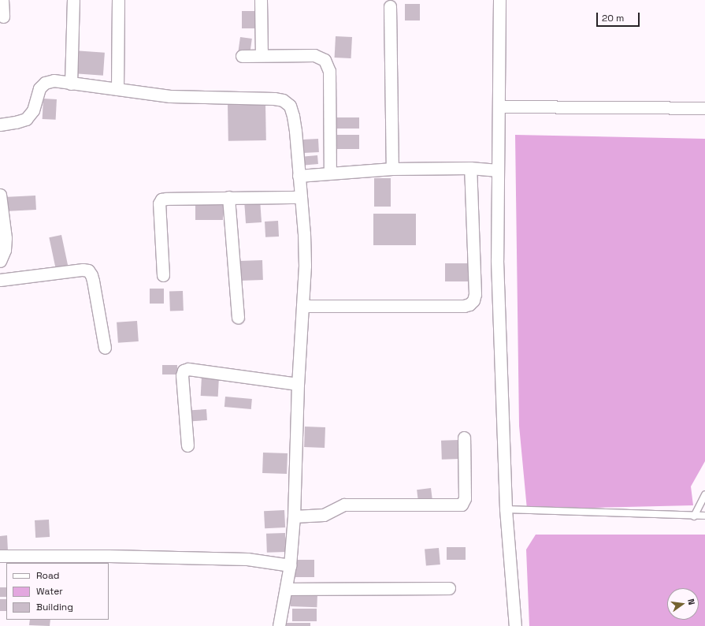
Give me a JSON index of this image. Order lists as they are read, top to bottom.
{
  "legend": ["Road", "Water", "Building"],
  "scale_bar": "20 m",
  "north": "right"
}
